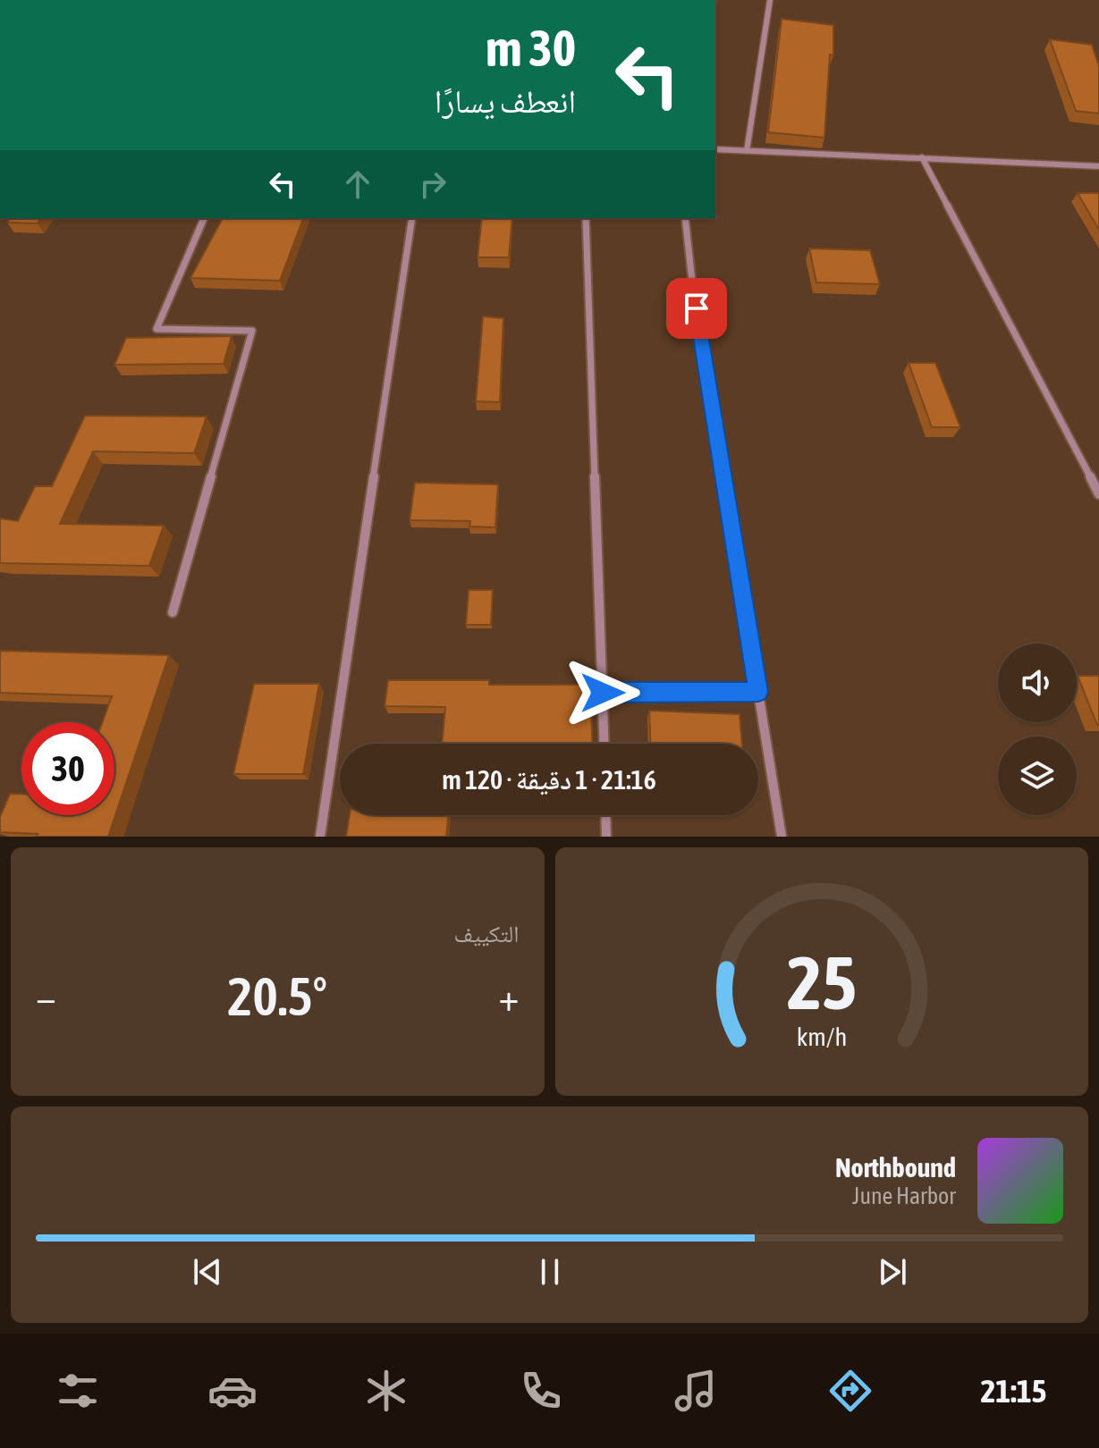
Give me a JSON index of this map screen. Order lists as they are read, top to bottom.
{
  "page": {
    "turn": ["30 m", "انعطف يسارًا"],
    "limit": "30",
    "trip": "21:16 · 1 دقيقة · 120 m",
    "tile": "التكييف",
    "heat": ["−", "20.5°", "+"],
    "song": ["Northbound", "June Harbor"],
    "tabs": "21:15",
    "gauge": ["25", "km/h"]
  }
}
